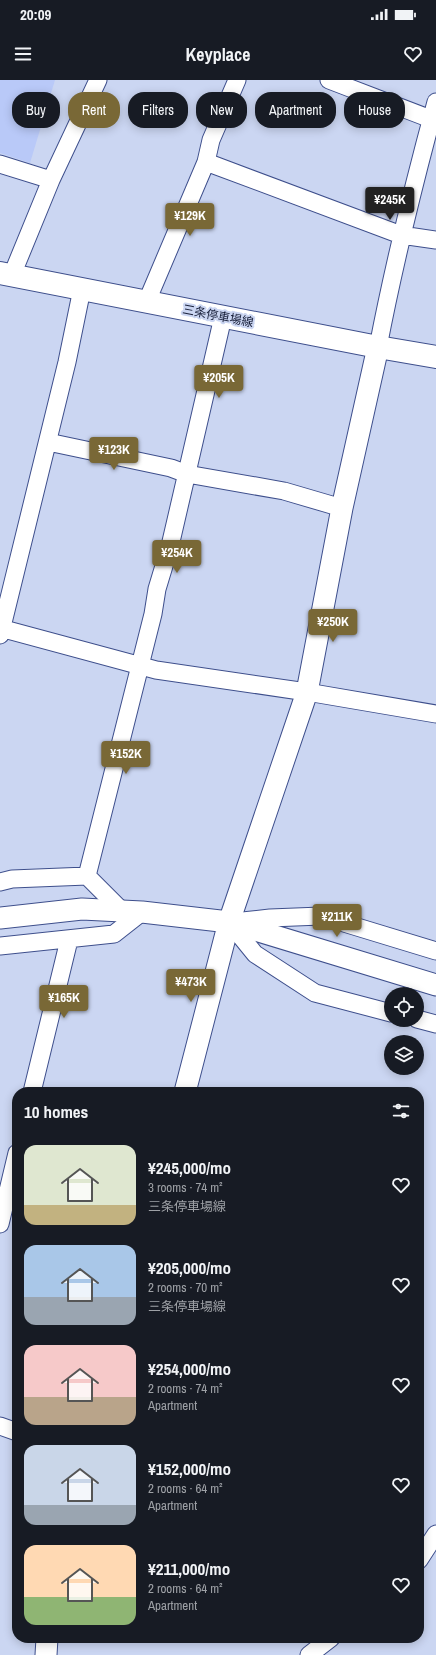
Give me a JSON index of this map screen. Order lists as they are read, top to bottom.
{
  "streets": {
    "main road": ["三条停車場線"]
  },
  "page": {
    "status": "20:09",
    "header": "Keyplace",
    "chip": [
      "Buy",
      "Rent",
      "Filters",
      "New",
      "Apartment",
      "House"
    ],
    "price": [
      "¥245K",
      "¥129K",
      "¥205K",
      "¥123K",
      "¥254K",
      "¥250K",
      "¥152K",
      "¥211K",
      "¥473K",
      "¥165K"
    ],
    "heading": "10 homes",
    "list": [
      {
        "name": "¥245,000/mo",
        "note": "3 rooms · 74 m² · 三条停車場線"
      },
      {
        "name": "¥205,000/mo",
        "note": "2 rooms · 70 m² · 三条停車場線"
      },
      {
        "name": "¥254,000/mo",
        "note": "2 rooms · 74 m² · Apartment"
      },
      {
        "name": "¥152,000/mo",
        "note": "2 rooms · 64 m² · Apartment"
      },
      {
        "name": "¥211,000/mo",
        "note": "2 rooms · 64 m² · Apartment"
      }
    ]
  }
}
